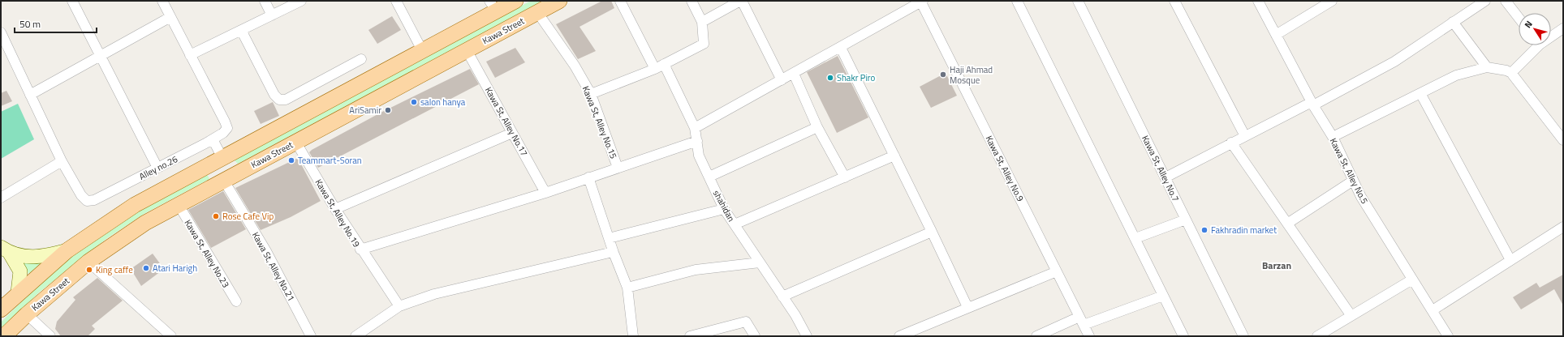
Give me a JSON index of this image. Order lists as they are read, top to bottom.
{
  "streets": {
    "main road": ["Kawa Street"],
    "street": [
      "Kawa St, Alley No.17",
      "Kawa St, Alley No.15",
      "Alley no.26",
      "Kawa St, Alley No.9",
      "Kawa St, Alley No.7",
      "Kawa St, Alley No.5",
      "shahidan",
      "Kawa St, Alley No.19",
      "Kawa St, Alley No.23",
      "Kawa St, Alley No.21"
    ]
  },
  "crossings": [
    ["Kawa Street", "Kawa St, Alley No.17"],
    ["Kawa Street", "Kawa St, Alley No.15"],
    ["Kawa Street", "Kawa St, Alley No.19"],
    ["Kawa Street", "Kawa St, Alley No.23"],
    ["Kawa Street", "Kawa St, Alley No.21"]
  ],
  "districts": ["Barzan"],
  "places": [
    "Haji Ahmad Mosque",
    "Shakr Piro",
    "salon hanya",
    "AriSamir",
    "Teammart-Soran",
    "Rose Cafe Vip",
    "Fakhradin market",
    "Atari Harigh",
    "King caffe"
  ],
  "scale_bar": "50 m",
  "north": "top left"
}
